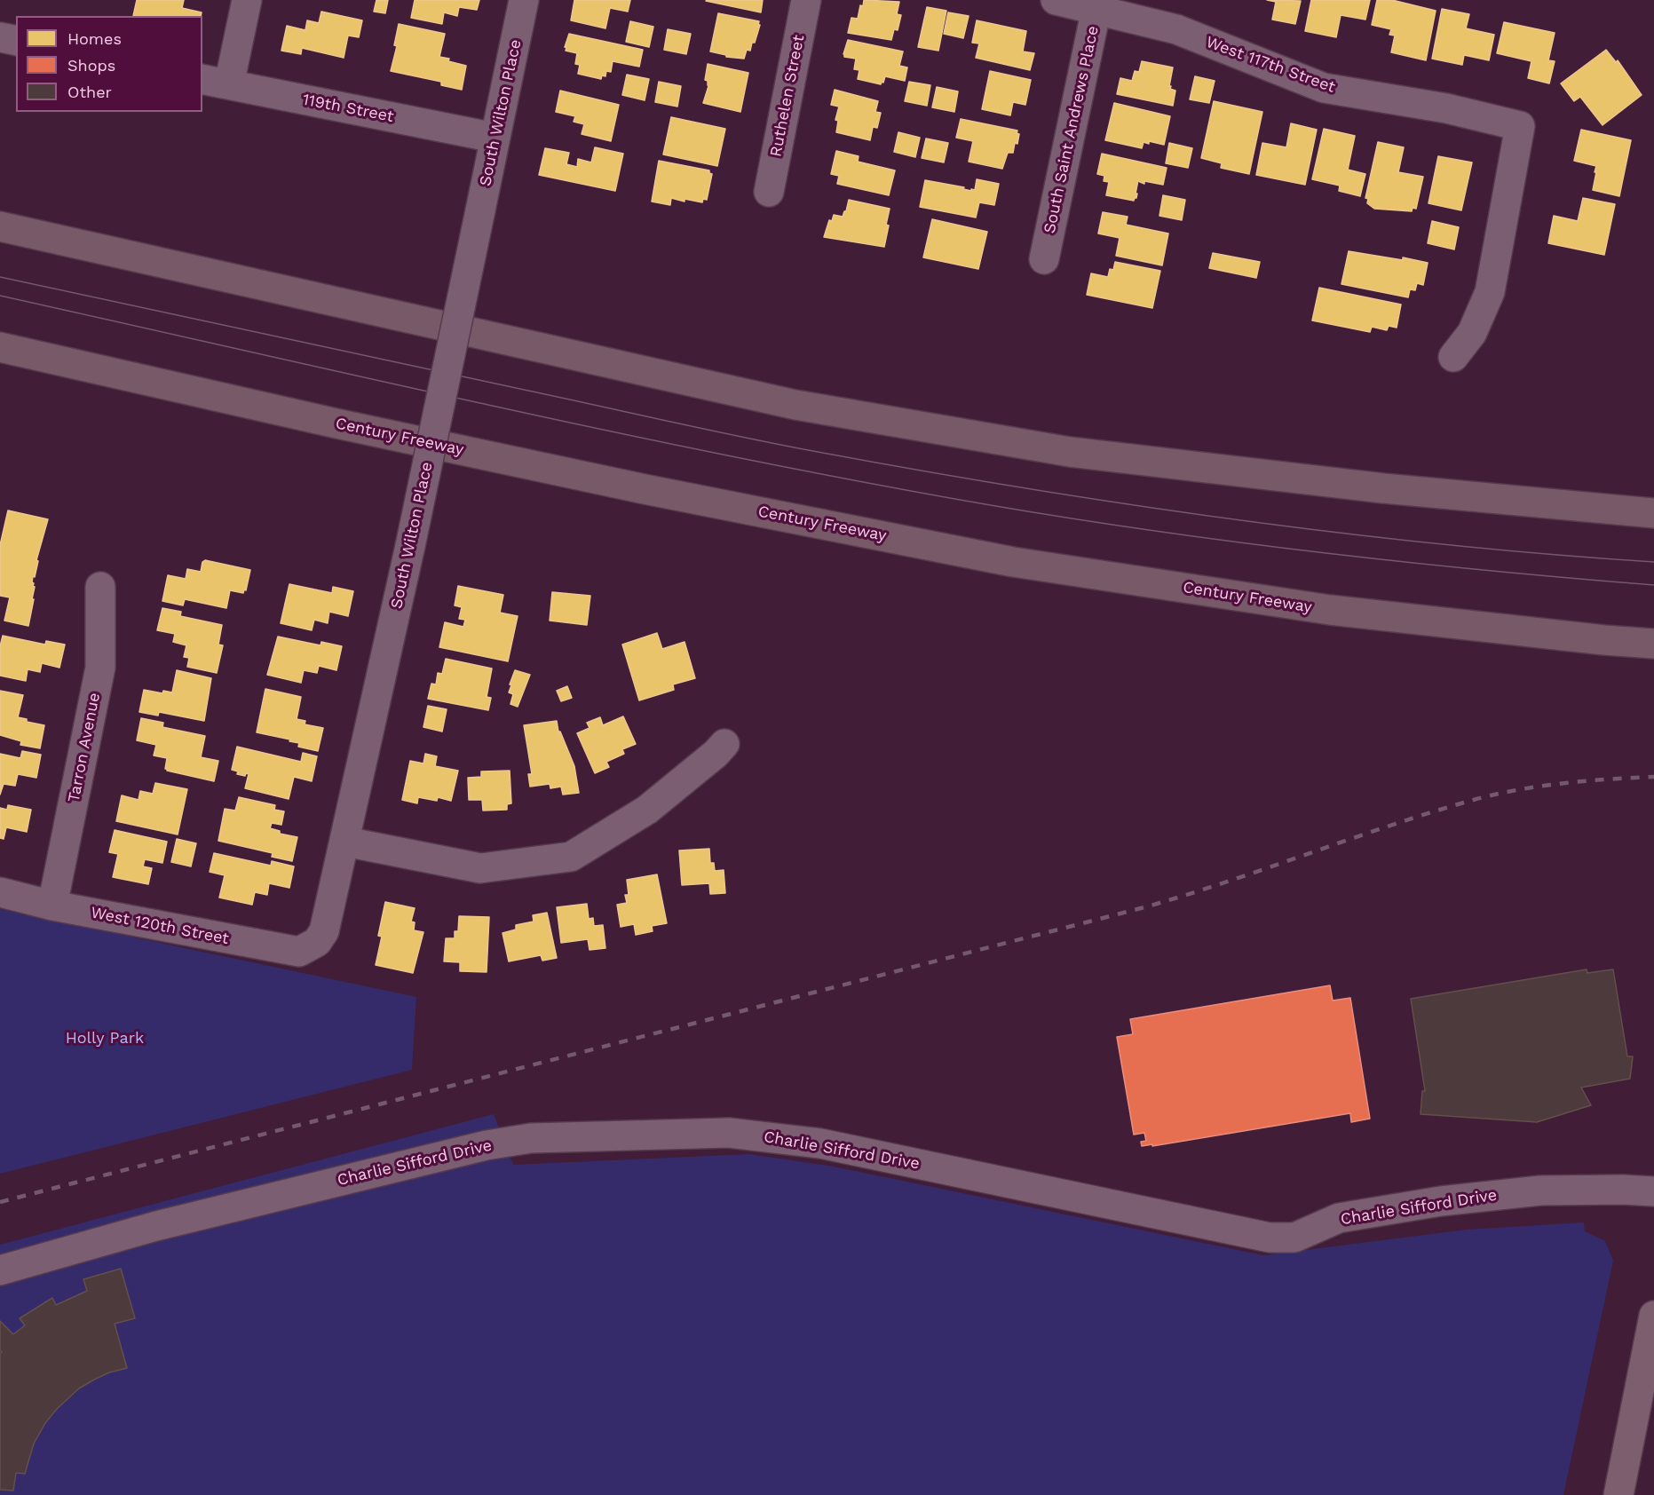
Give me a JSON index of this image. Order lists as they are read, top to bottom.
{
  "streets": {
    "highway": ["Century Freeway"],
    "street": [
      "West 117th Street",
      "Ruthelen Street",
      "119th Street",
      "South Wilton Place",
      "South Saint Andrews Place",
      "Tarron Avenue",
      "West 120th Street",
      "Charlie Sifford Drive"
    ]
  },
  "crossings": [
    ["West 117th Street", "South Saint Andrews Place"],
    ["119th Street", "South Wilton Place"],
    ["South Wilton Place", "West 120th Street"],
    ["Tarron Avenue", "West 120th Street"]
  ],
  "parks": ["Holly Park"],
  "legend": ["Homes", "Shops", "Other"]
}
